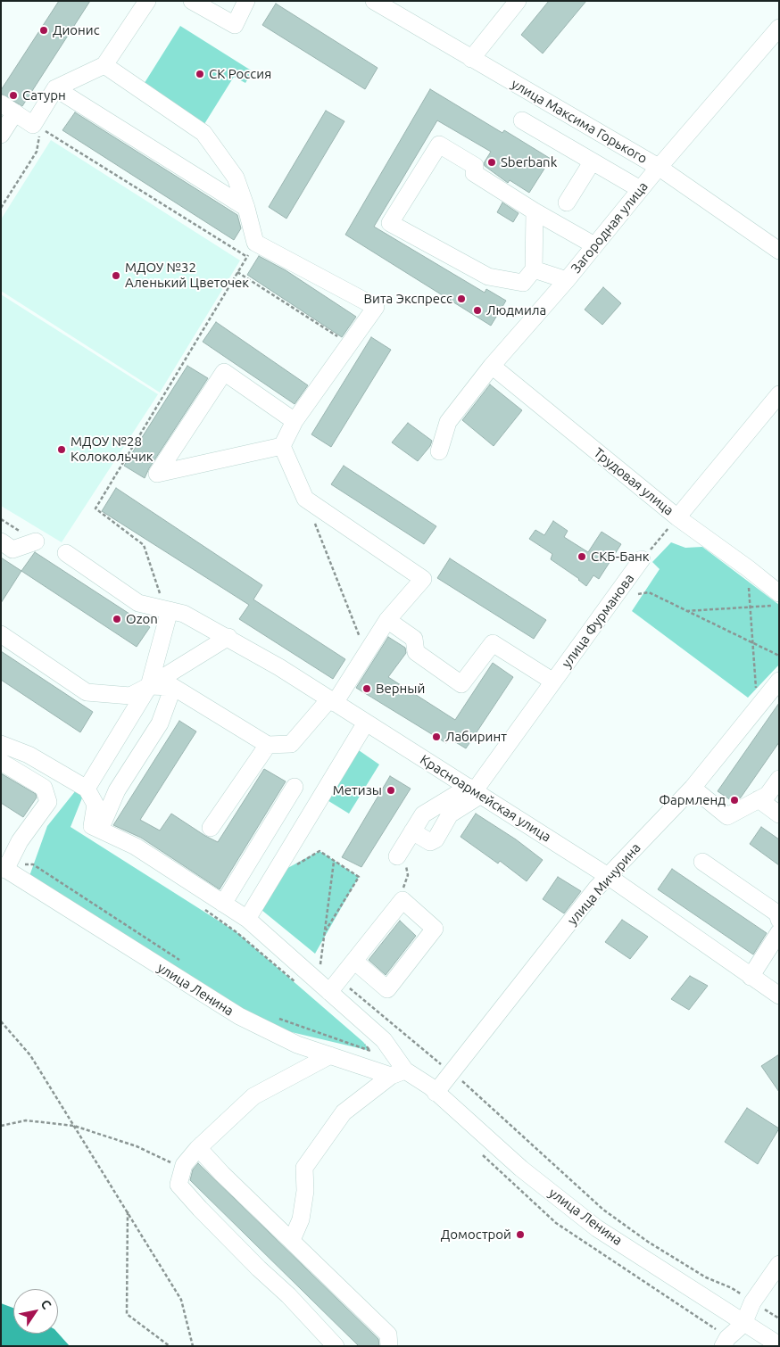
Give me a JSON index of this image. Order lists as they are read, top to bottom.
{
  "streets": {
    "street": [
      "улица Максима Горького",
      "Загородная улица",
      "Трудовая улица",
      "улица Фурманова",
      "Красноармейская улица",
      "улица Мичурина",
      "улица Ленина"
    ]
  },
  "crossings": [
    ["улица Максима Горького", "Загородная улица"],
    ["Загородная улица", "Трудовая улица"],
    ["Трудовая улица", "улица Фурманова"],
    ["улица Фурманова", "Красноармейская улица"],
    ["Красноармейская улица", "улица Мичурина"],
    ["улица Мичурина", "улица Ленина"]
  ],
  "places": [
    "Дионис",
    "СК Россия",
    "Сатурн",
    "Sberbank",
    "МДОУ №32 Аленький Цветочек",
    "Вита Экспресс",
    "Людмила",
    "МДОУ №28 Колокольчик",
    "СКБ-Банк",
    "Ozon",
    "Верный",
    "Лабиринт",
    "Метизы",
    "Фармленд",
    "Домострой"
  ],
  "north": "top right"
}
